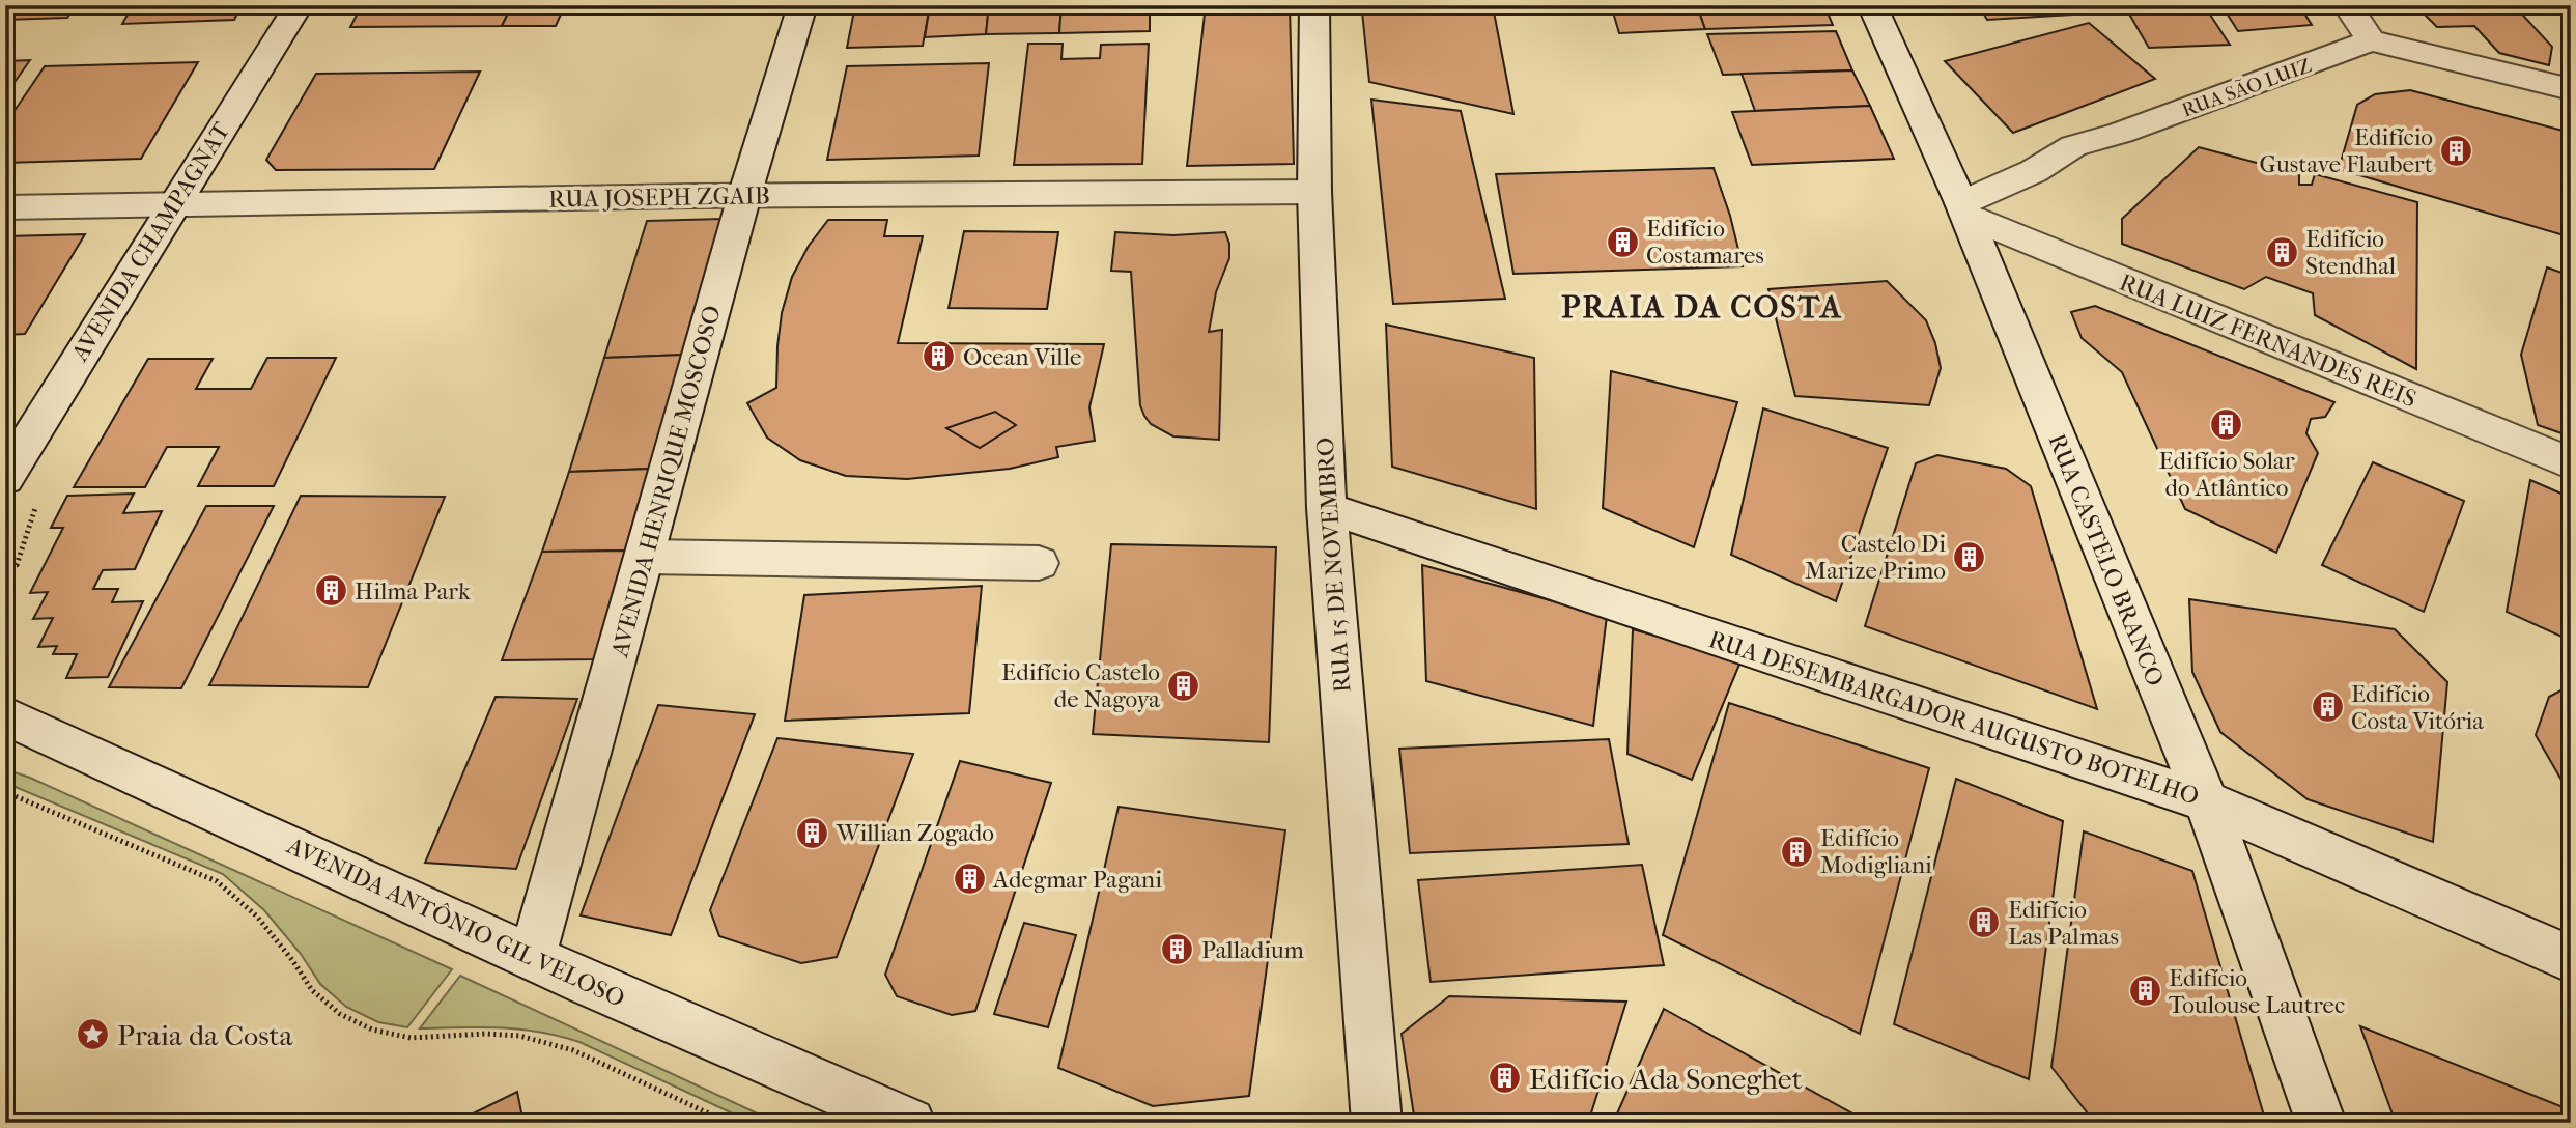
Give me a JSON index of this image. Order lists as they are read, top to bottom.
{
  "streets": {
    "street": [
      "RUA SÃO LUIZ",
      "RUA JOSEPH ZGAIB",
      "AVENIDA CHAMPAGNAT",
      "RUA LUIZ FERNANDES REIS",
      "AVENIDA HENRIQUE MOSCOSO",
      "RUA CASTELO BRANCO",
      "RUA 15 DE NOVEMBRO",
      "RUA DESEMBARGADOR AUGUSTO BOTELHO",
      "AVENIDA ANTÔNIO GIL VELOSO"
    ]
  },
  "crossings": [
    ["RUA SÃO LUIZ", "RUA LUIZ FERNANDES REIS"],
    ["RUA SÃO LUIZ", "RUA CASTELO BRANCO"],
    ["RUA JOSEPH ZGAIB", "AVENIDA CHAMPAGNAT"],
    ["RUA JOSEPH ZGAIB", "AVENIDA HENRIQUE MOSCOSO"],
    ["RUA JOSEPH ZGAIB", "RUA 15 DE NOVEMBRO"],
    ["RUA LUIZ FERNANDES REIS", "RUA CASTELO BRANCO"],
    ["AVENIDA HENRIQUE MOSCOSO", "AVENIDA ANTÔNIO GIL VELOSO"],
    ["RUA CASTELO BRANCO", "RUA DESEMBARGADOR AUGUSTO BOTELHO"],
    ["RUA 15 DE NOVEMBRO", "RUA DESEMBARGADOR AUGUSTO BOTELHO"]
  ],
  "districts": ["PRAIA DA COSTA"],
  "places": {
    "building": [
      "Edifício Gustave Flaubert",
      "Edifício Costamares",
      "Edifício Stendhal",
      "Ocean Ville",
      "Edifício Solar do Atlântico",
      "Castelo Di Marize Primo",
      "Hilma Park",
      "Edifício Castelo de Nagoya",
      "Edifício Costa Vitória",
      "Willian Zogado",
      "Edifício Modigliani",
      "Adegmar Pagani",
      "Edifício Las Palmas",
      "Palladium",
      "Edifício Toulouse Lautrec",
      "Edifício Ada Soneghet"
    ],
    "place": ["Praia da Costa"]
  }
}
